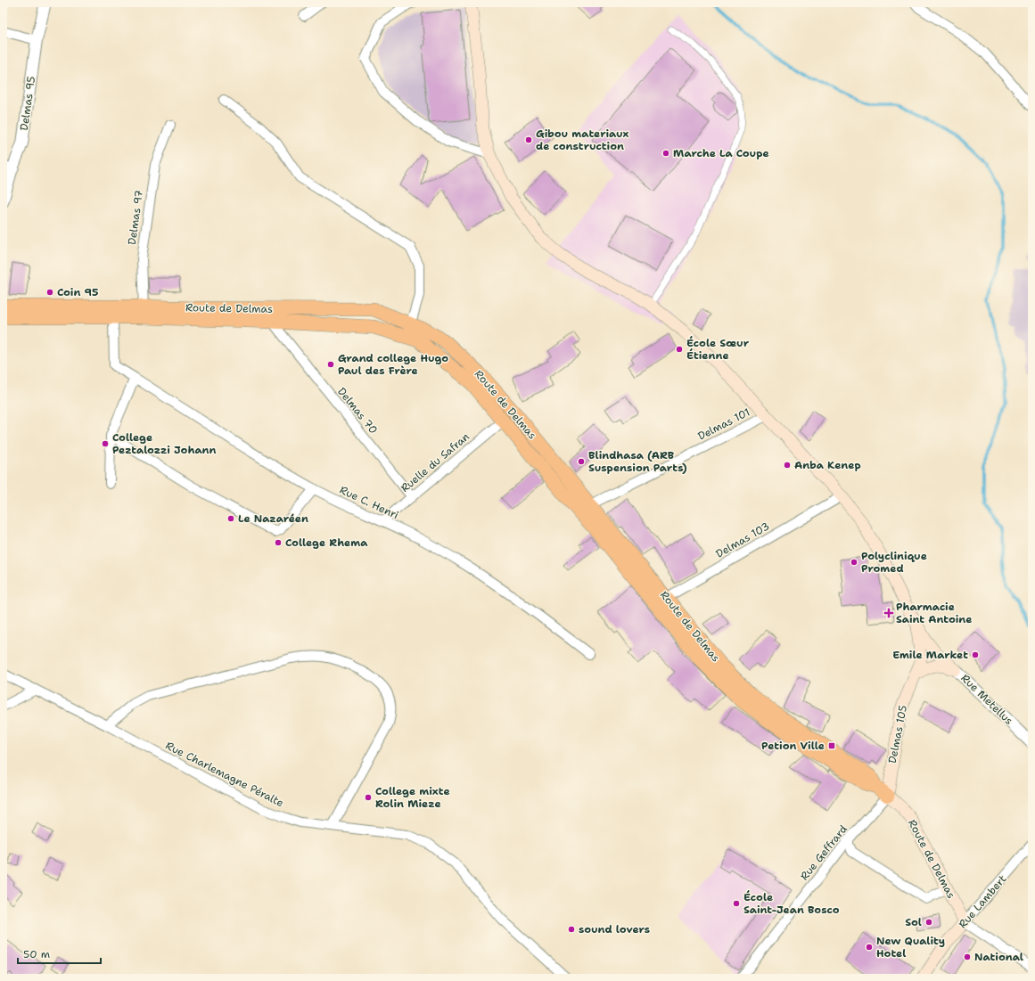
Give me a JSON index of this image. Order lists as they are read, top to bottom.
{
  "streets": {
    "main road": ["Route de Delmas", "Delmas 105", "Rue Lambert"],
    "street": [
      "Delmas 95",
      "Delmas 97",
      "Delmas 70",
      "Delmas 101",
      "Ruelle du Safran",
      "Rue C. Henri",
      "Delmas 103",
      "Rue Metellus",
      "Rue Charlemagne Péralte",
      "Rue Geffrard"
    ]
  },
  "crossings": [
    ["Delmas 97", "Route de Delmas"],
    ["Route de Delmas", "Delmas 70"],
    ["Route de Delmas", "Delmas 101"],
    ["Route de Delmas", "Ruelle du Safran"],
    ["Route de Delmas", "Rue C. Henri"],
    ["Route de Delmas", "Delmas 103"],
    ["Route de Delmas", "Delmas 105"],
    ["Route de Delmas", "Rue Geffrard"],
    ["Route de Delmas", "Rue Lambert"],
    ["Delmas 70", "Ruelle du Safran"],
    ["Ruelle du Safran", "Rue C. Henri"],
    ["Delmas 105", "Rue Geffrard"]
  ],
  "places": {
    "other": [
      "Gibou materiaux de construction",
      "Marche La Coupe",
      "Coin 95",
      "École Sœur Étienne",
      "Grand college Hugo Paul des Frère",
      "College Peztalozzi Johann",
      "Blindhasa (ARB Suspension Parts)",
      "Anba Kenep",
      "Le Nazaréen",
      "College Rhema",
      "Polyclinique Promed",
      "Emile Market",
      "College mixte Rolin Mieze",
      "École Saint-Jean Bosco",
      "Sol",
      "sound lovers",
      "New Quality Hotel",
      "National"
    ],
    "health": ["Pharmacie Saint Antoine"],
    "transit": ["Petion Ville"]
  },
  "scale_bar": "50 m"
}
